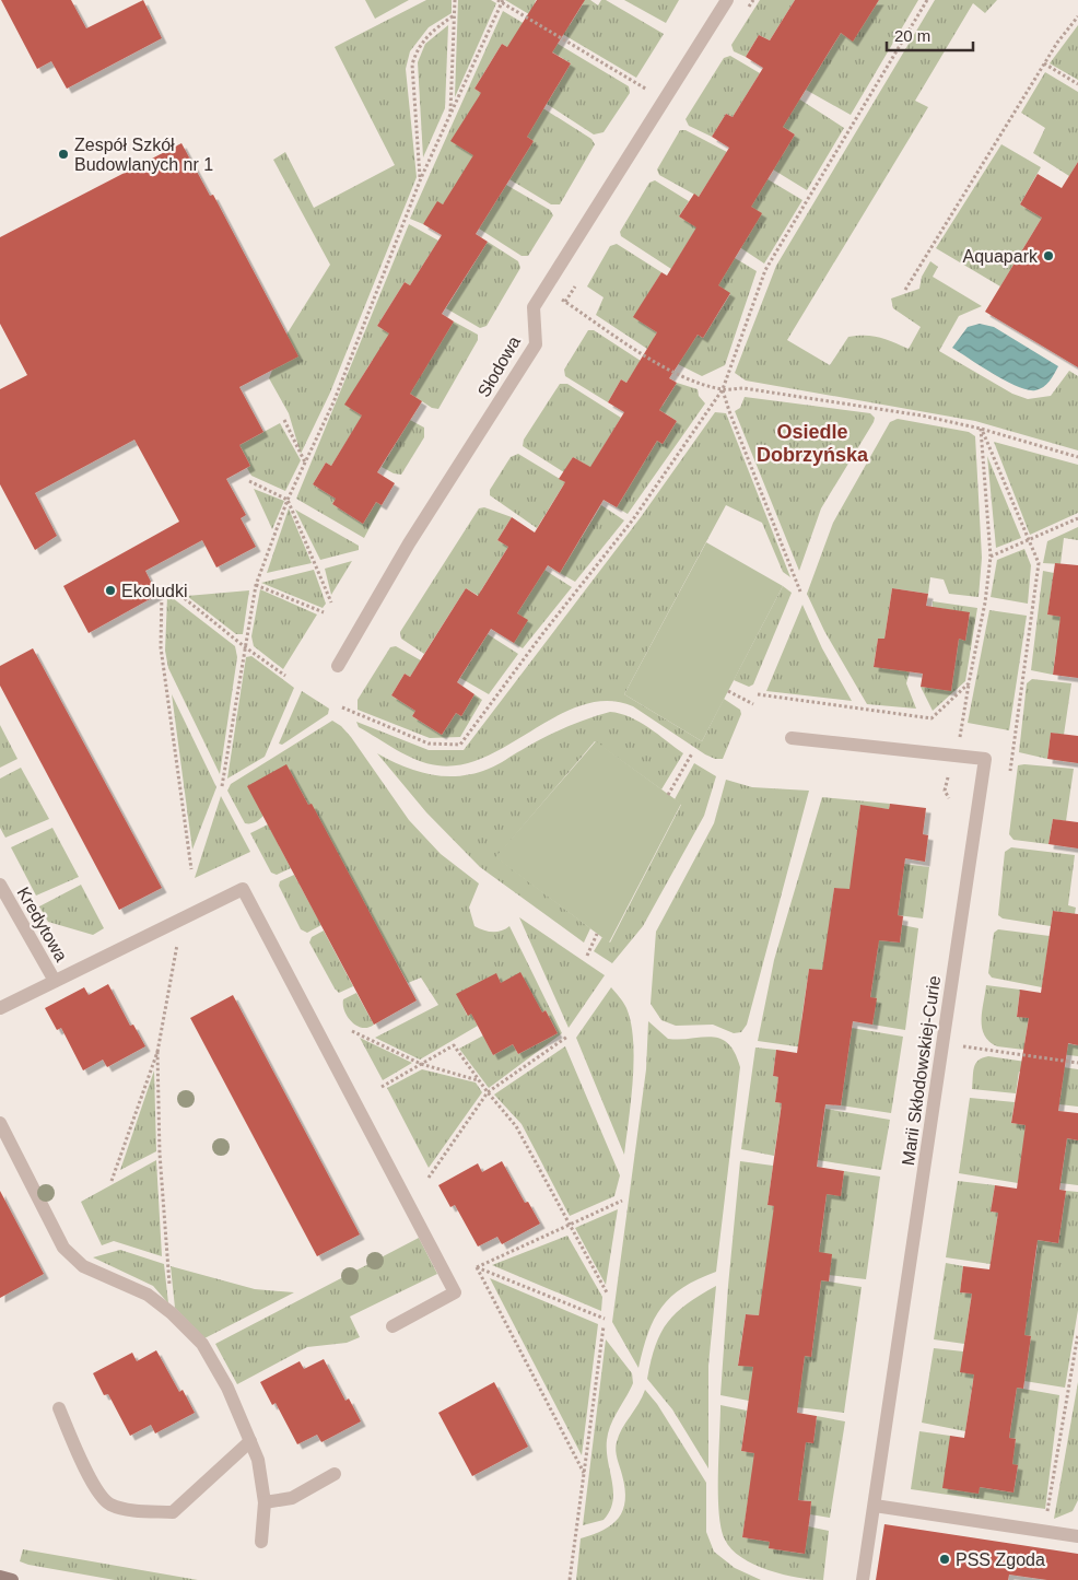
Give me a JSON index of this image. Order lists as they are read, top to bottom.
{
  "streets": {
    "street": ["Słodowa", "Kredytowa", "Marii Skłodowskiej-Curie"]
  },
  "districts": ["Osiedle Dobrzyńska"],
  "places": [
    "Zespół Szkół Budowlanych nr 1",
    "Aquapark",
    "Ekoludki",
    "PSS Zgoda"
  ],
  "scale_bar": "20 m"
}
